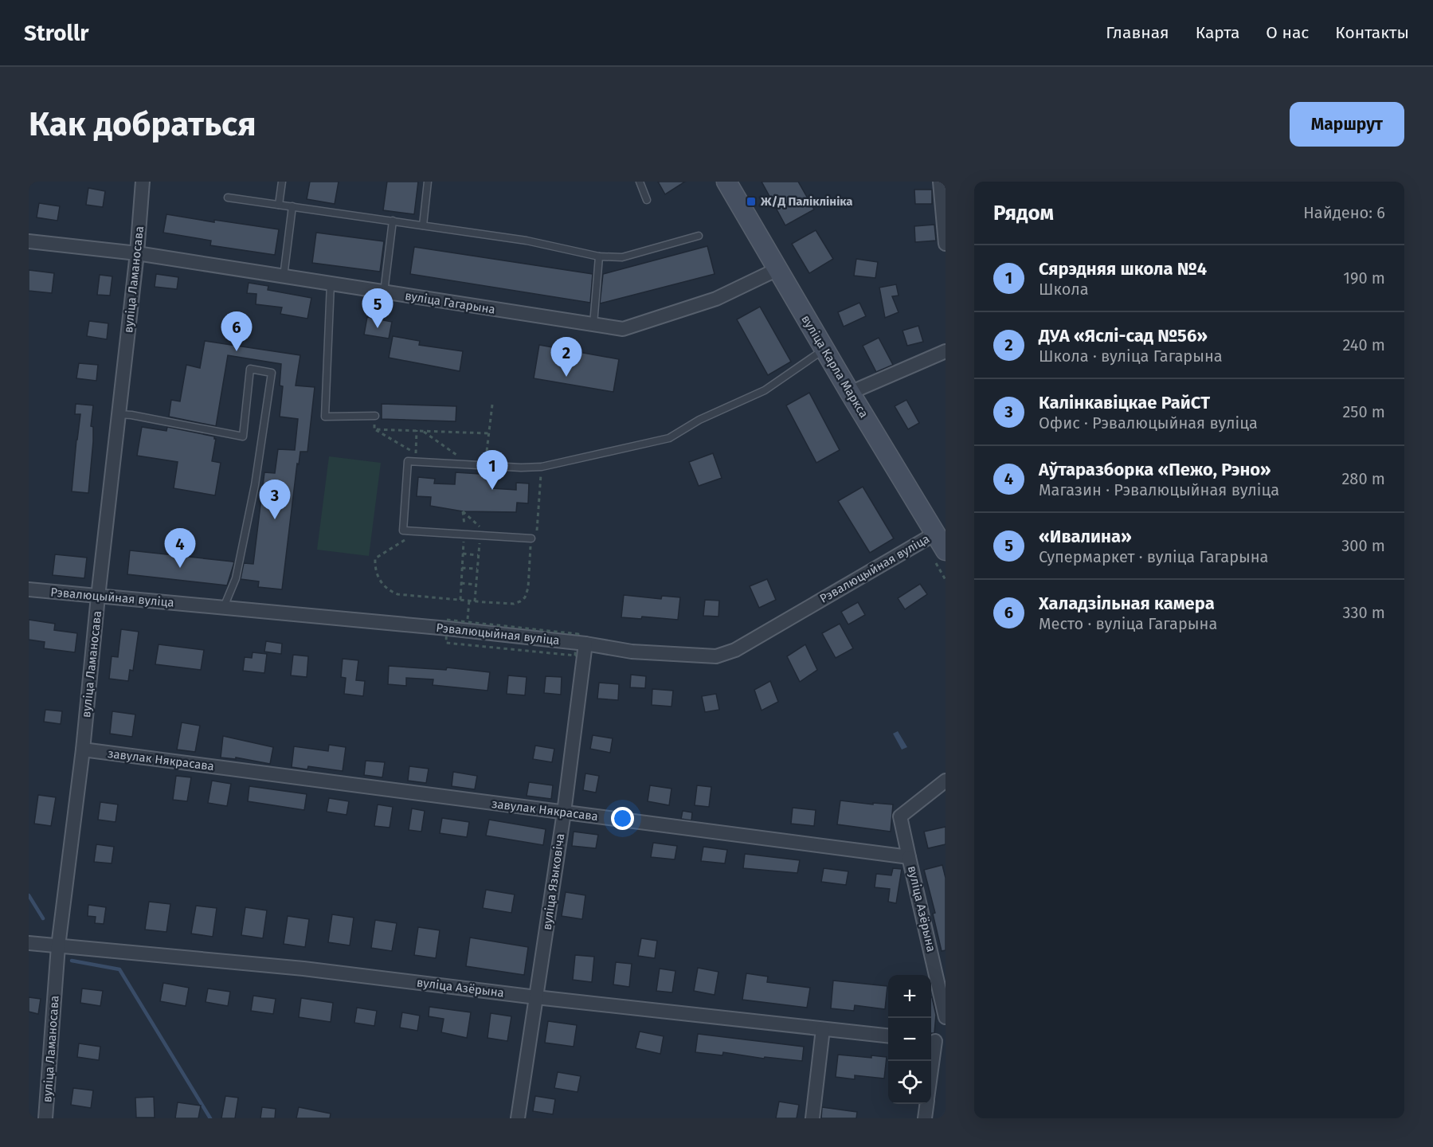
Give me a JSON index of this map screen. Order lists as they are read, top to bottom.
{
  "streets": {
    "main road": ["вуліца Карла Маркса"],
    "street": [
      "вуліца Ламаносава",
      "вуліца Гагарына",
      "Рэвалюцыйная вуліца",
      "завулак Някрасава",
      "вуліца Языковіча",
      "вуліца Азёрына"
    ]
  },
  "crossings": [
    ["вуліца Ламаносава", "вуліца Гагарына"],
    ["вуліца Ламаносава", "Рэвалюцыйная вуліца"],
    ["вуліца Ламаносава", "завулак Някрасава"],
    ["вуліца Ламаносава", "вуліца Азёрына"],
    ["вуліца Гагарына", "вуліца Карла Маркса"],
    ["вуліца Карла Маркса", "Рэвалюцыйная вуліца"],
    ["Рэвалюцыйная вуліца", "вуліца Языковіча"],
    ["завулак Някрасава", "вуліца Языковіча"],
    ["завулак Някрасава", "вуліца Азёрына"],
    ["вуліца Языковіча", "вуліца Азёрына"]
  ],
  "places": {
    "transit": ["Ж/Д Паліклініка"]
  },
  "page": {
    "header": "Strollr",
    "nav": [
      "Главная",
      "Карта",
      "О нас",
      "Контакты"
    ],
    "buttons": "Маршрут",
    "title": "Как добраться",
    "heading": ["Рядом", "Найдено: 6"],
    "list": [
      {
        "mark": "1",
        "name": "Сярэдняя школа №4",
        "note": "Школа",
        "value": "190 m"
      },
      {
        "mark": "2",
        "name": "ДУА «Яслі-сад №56»",
        "note": "Школа · вуліца Гагарына",
        "value": "240 m"
      },
      {
        "mark": "3",
        "name": "Калінкавіцкае РайСТ",
        "note": "Офис · Рэвалюцыйная вуліца",
        "value": "250 m"
      },
      {
        "mark": "4",
        "name": "Аўтаразборка «Пежо, Рэно»",
        "note": "Магазин · Рэвалюцыйная вуліца",
        "value": "280 m"
      },
      {
        "mark": "5",
        "name": "«Ивалина»",
        "note": "Супермаркет · вуліца Гагарына",
        "value": "300 m"
      },
      {
        "mark": "6",
        "name": "Халадзільная камера",
        "note": "Место · вуліца Гагарына",
        "value": "330 m"
      }
    ],
    "pins": [
      "5",
      "6",
      "2",
      "1",
      "3",
      "4"
    ],
    "map_buttons": ["+", "−"]
  }
}
